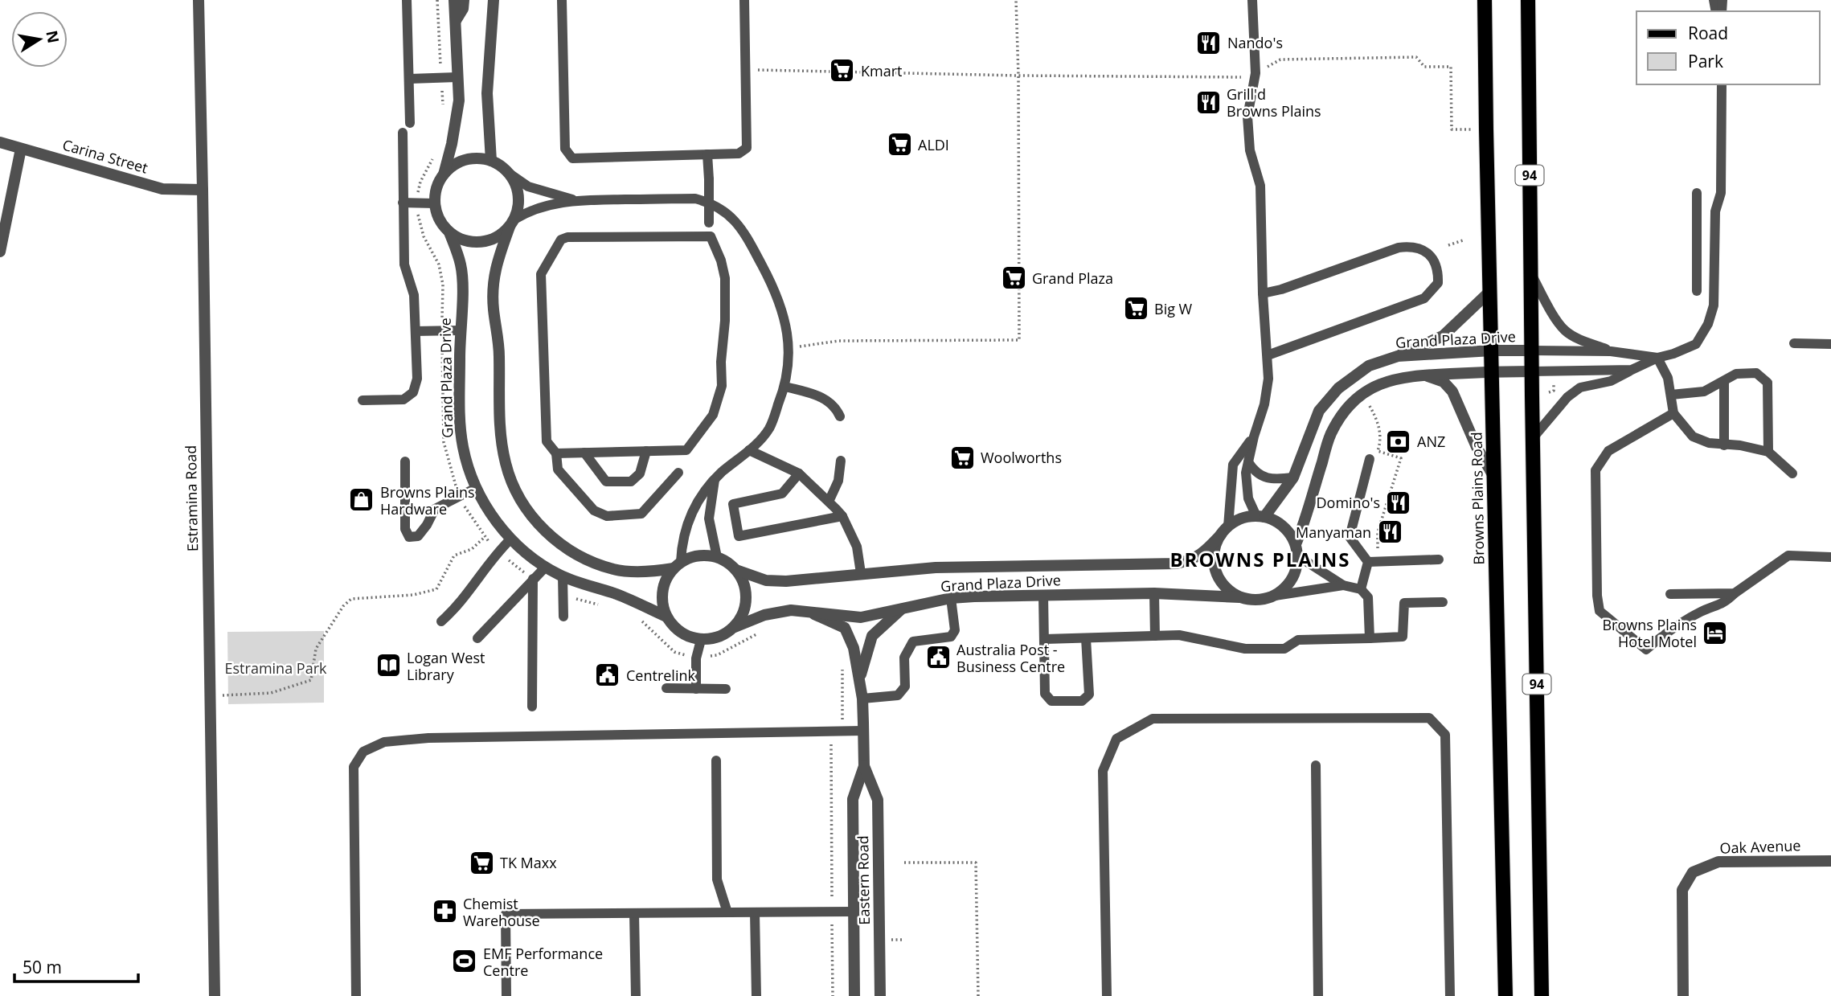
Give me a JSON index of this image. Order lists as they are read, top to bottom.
{
  "streets": {
    "main road": ["94", "Browns Plains Road"],
    "street": [
      "Carina Street",
      "Grand Plaza Drive",
      "Estramina Road",
      "Oak Avenue",
      "Eastern Road"
    ]
  },
  "crossings": [
    ["Carina Street", "Estramina Road"],
    ["94", "Grand Plaza Drive"],
    ["Grand Plaza Drive", "Browns Plains Road"],
    ["Grand Plaza Drive", "Eastern Road"]
  ],
  "districts": ["BROWNS PLAINS"],
  "parks": ["Estramina Park"],
  "places": {
    "restaurant": [
      "Nando's",
      "Grill'd Browns Plains",
      "Domino's",
      "Manyaman"
    ],
    "supermarket": [
      "Kmart",
      "ALDI",
      "Grand Plaza",
      "Big W",
      "Woolworths",
      "TK Maxx"
    ],
    "bank": ["ANZ"],
    "shop": ["Browns Plains Hardware"],
    "hotel": ["Browns Plains Hotel Motel"],
    "public building": ["Australia Post - Business Centre", "Centrelink"],
    "library": ["Logan West Library"],
    "pharmacy": ["Chemist Warehouse"],
    "sports": ["EMF Performance Centre"]
  },
  "legend": ["Road", "Park"],
  "scale_bar": "50 m",
  "north": "right"
}
